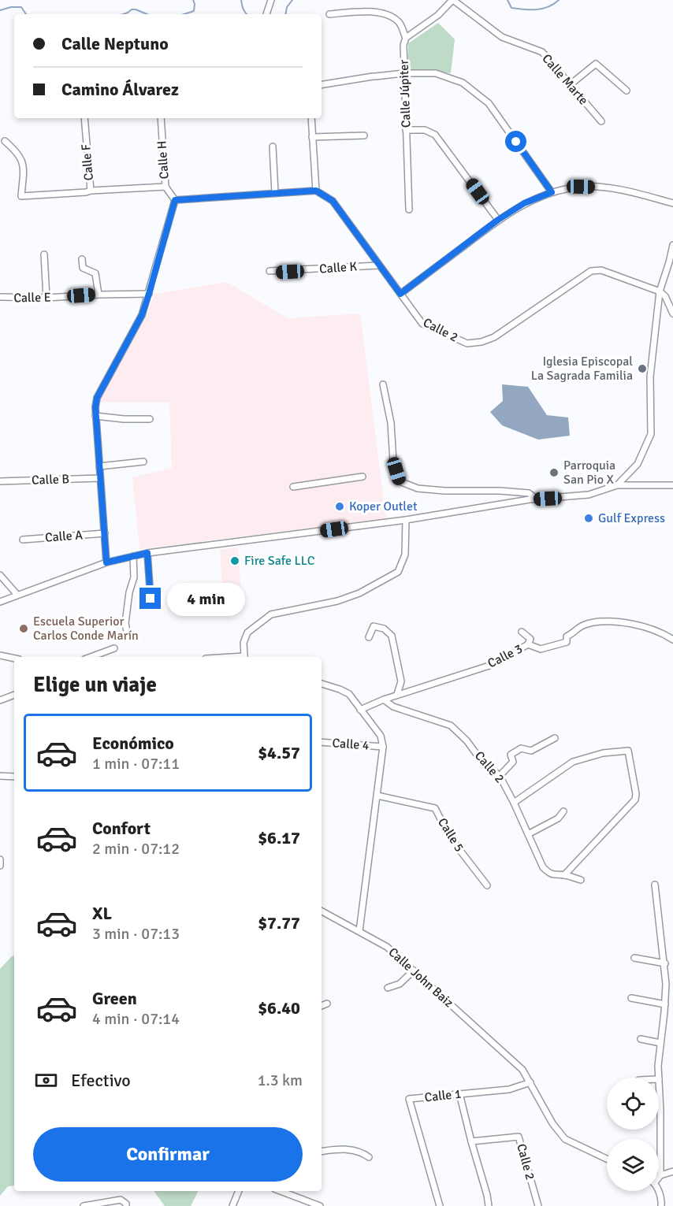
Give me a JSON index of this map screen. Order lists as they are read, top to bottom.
{
  "streets": {
    "street": [
      "Calle Marte",
      "Calle Júpiter",
      "Calle H",
      "Calle F",
      "Calle K",
      "Calle E",
      "Calle 2",
      "Calle B",
      "Calle A",
      "Calle 3",
      "Calle 4",
      "Calle 5",
      "Calle John Baiz",
      "Calle 1"
    ]
  },
  "crossings": [
    ["Calle H", "Calle F"],
    ["Calle K", "Calle 2"],
    ["Calle 2", "Calle 3"],
    ["Calle John Baiz", "Calle 1"]
  ],
  "places": [
    "Iglesia Episcopal La Sagrada Familia",
    "Parroquia San Pio X",
    "Koper Outlet",
    "Gulf Express",
    "Fire Safe LLC",
    "Escuela Superior Carlos Conde Marín"
  ],
  "page": {
    "banner": ["Calle Neptuno", "Camino Álvarez"],
    "bubble": "4 min",
    "heading": "Elige un viaje",
    "list": [
      {
        "name": "Económico",
        "note": "1 min · 07:11",
        "value": "$4.57"
      },
      {
        "name": "Confort",
        "note": "2 min · 07:12",
        "value": "$6.17"
      },
      {
        "name": "XL",
        "note": "3 min · 07:13",
        "value": "$7.77"
      },
      {
        "name": "Green",
        "note": "4 min · 07:14",
        "value": "$6.40"
      }
    ],
    "pay": ["Efectivo", "1.3 km"],
    "buttons": "Confirmar"
  }
}
